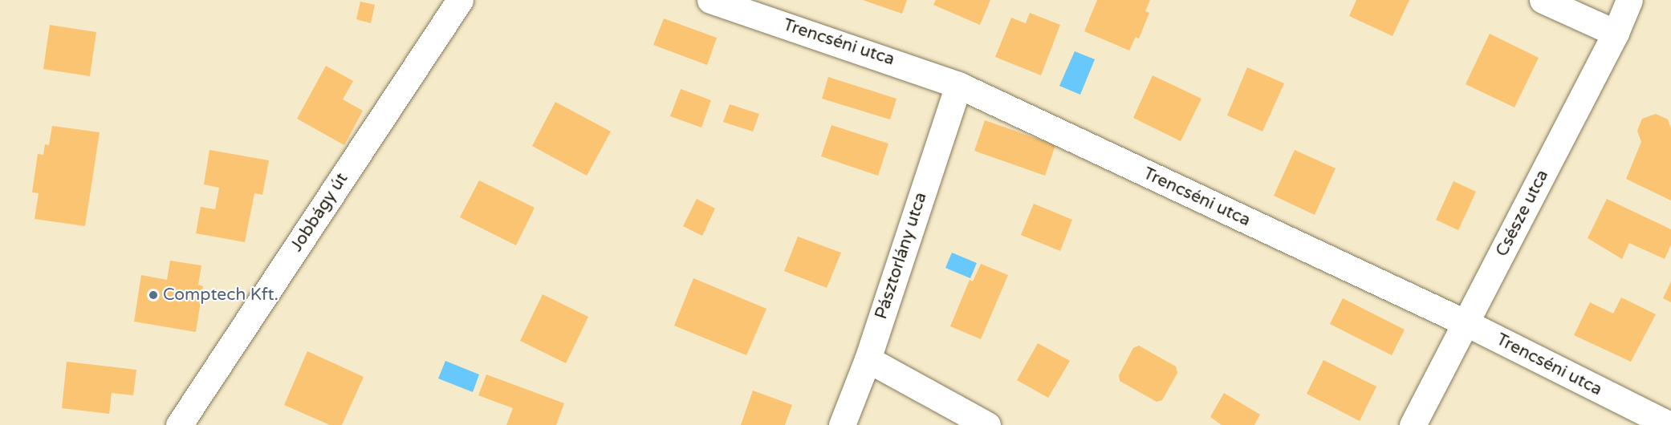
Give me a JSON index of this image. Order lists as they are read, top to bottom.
{
  "streets": {
    "street": [
      "Trencséni utca",
      "Jobbágy út",
      "Csésze utca",
      "Pásztorlány utca"
    ]
  },
  "crossings": [
    ["Trencséni utca", "Csésze utca"],
    ["Trencséni utca", "Pásztorlány utca"]
  ],
  "places": ["Comptech Kft."]
}
